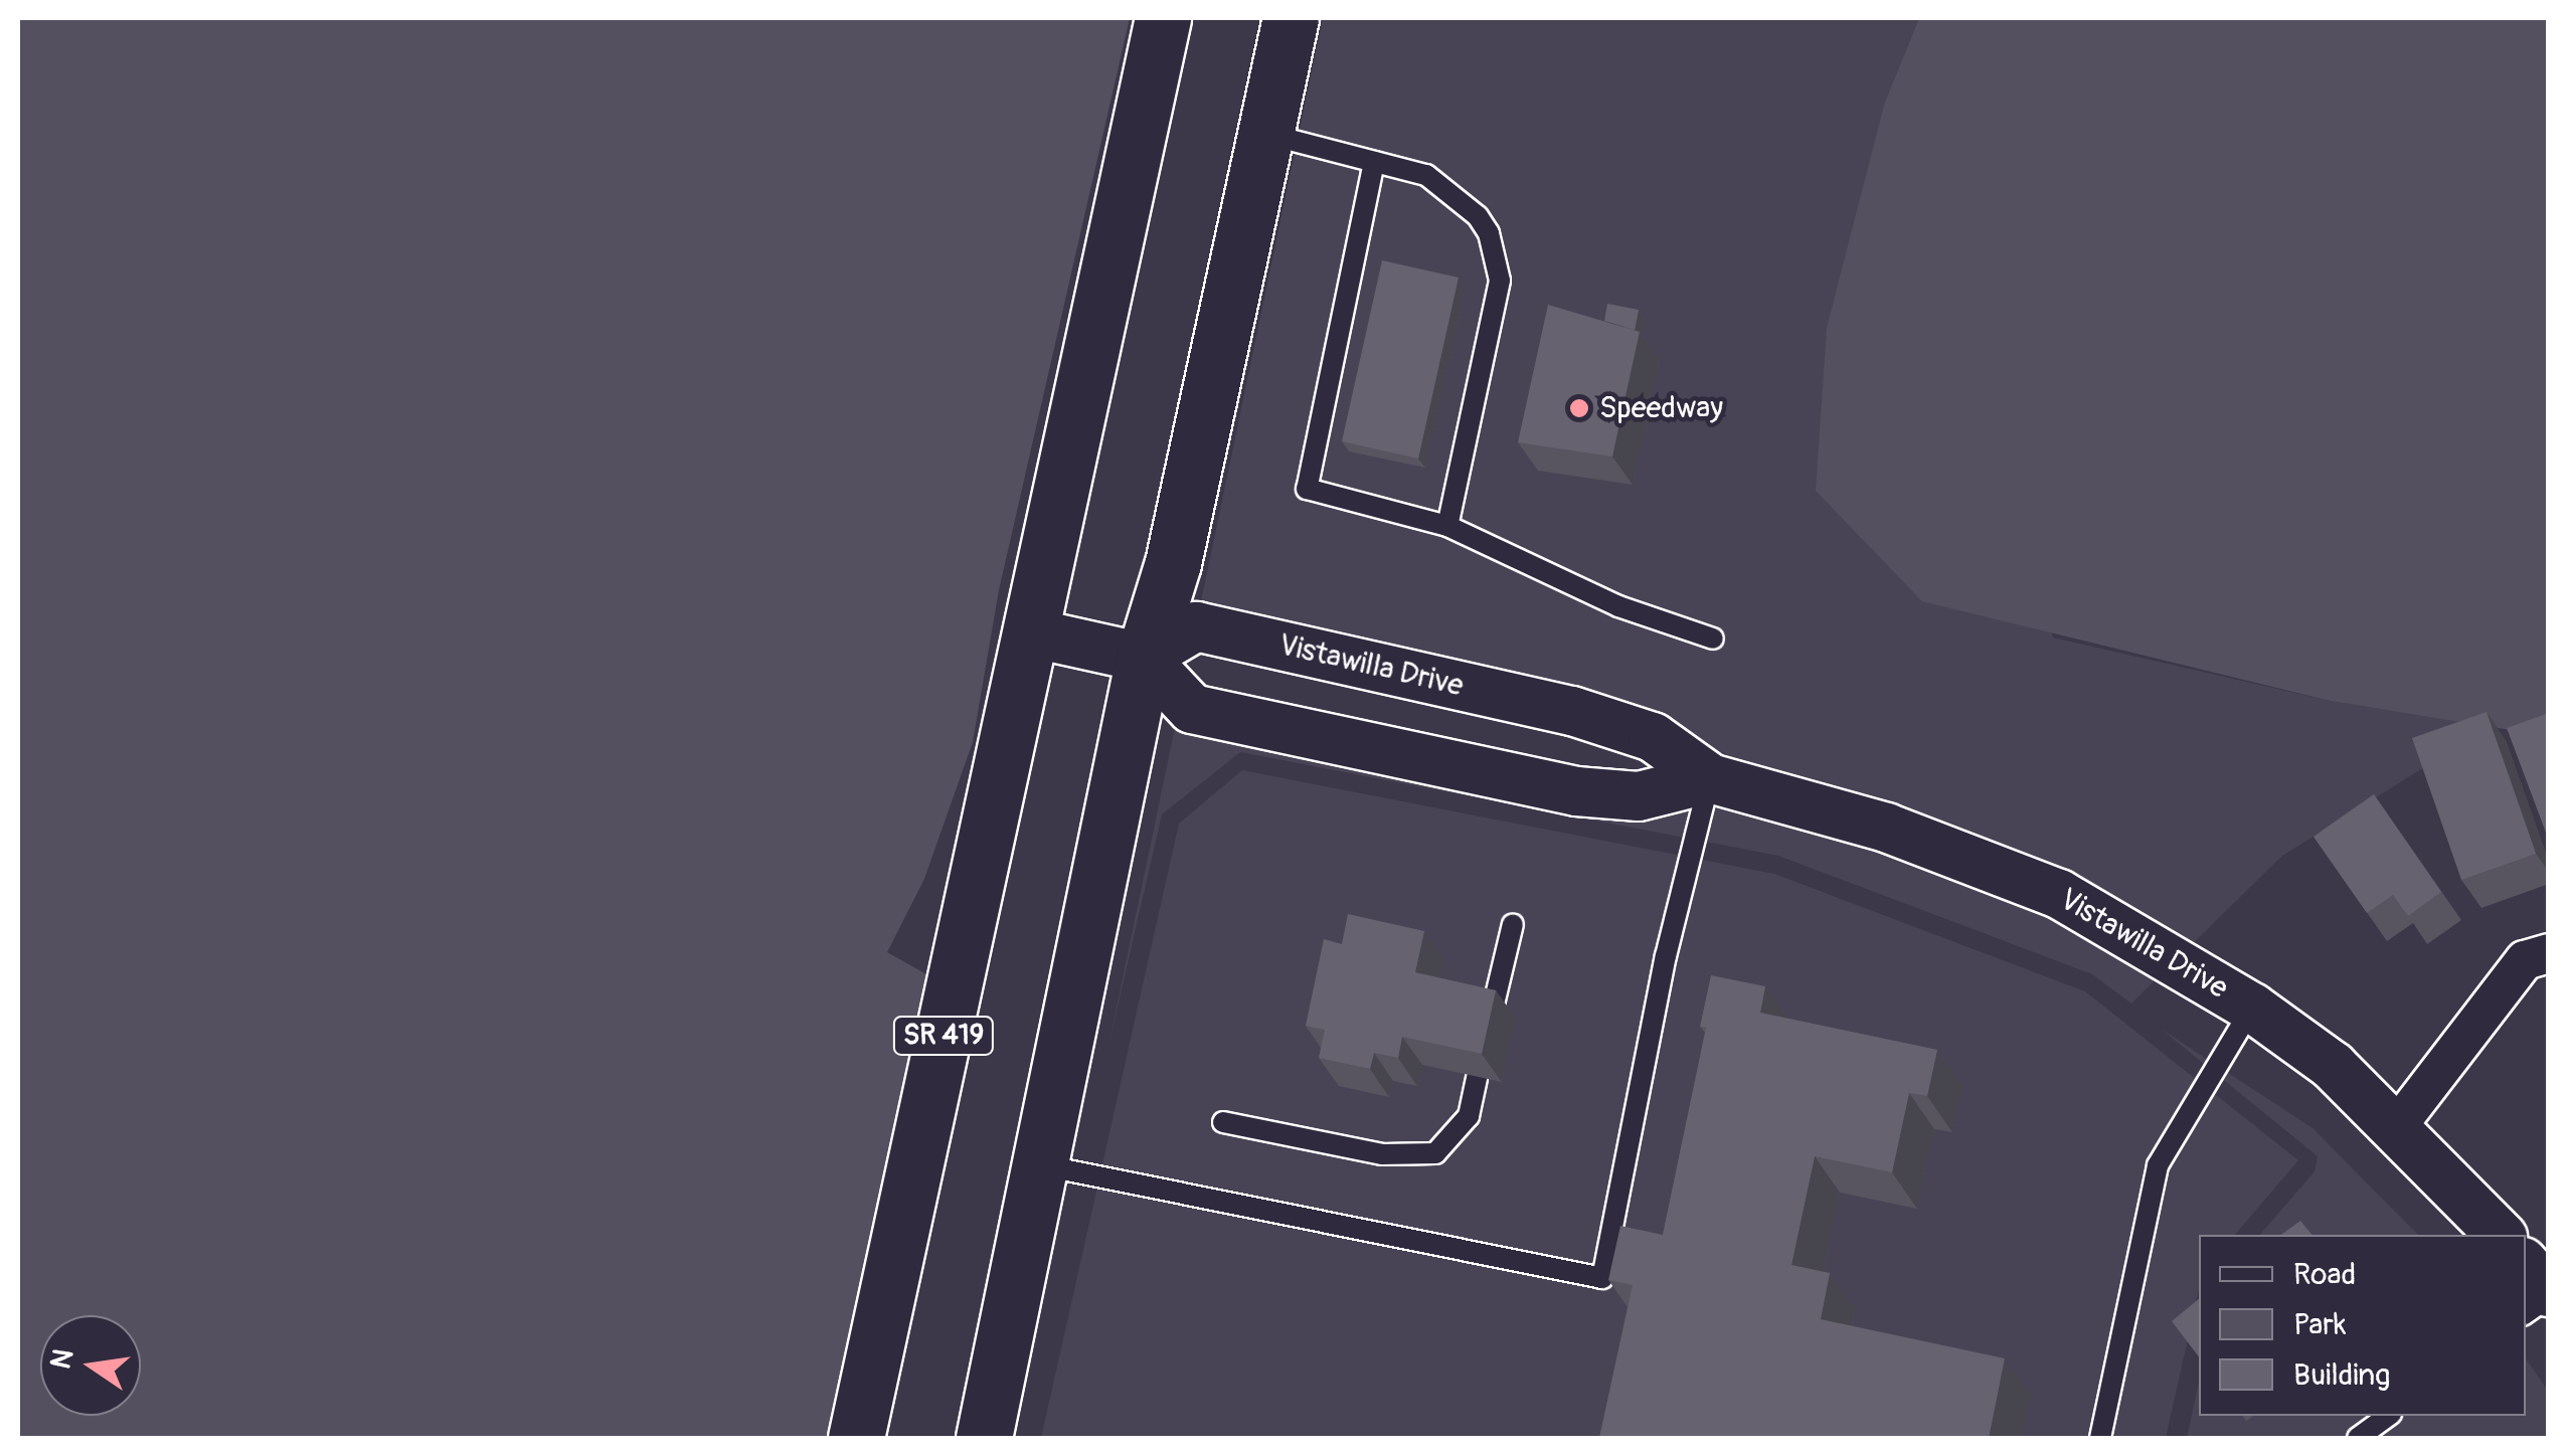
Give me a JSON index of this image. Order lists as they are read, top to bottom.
{
  "streets": {
    "main road": ["SR 419"],
    "street": ["Vistawilla Drive"]
  },
  "places": ["Speedway"],
  "legend": ["Road", "Park", "Building"],
  "north": "left"
}
